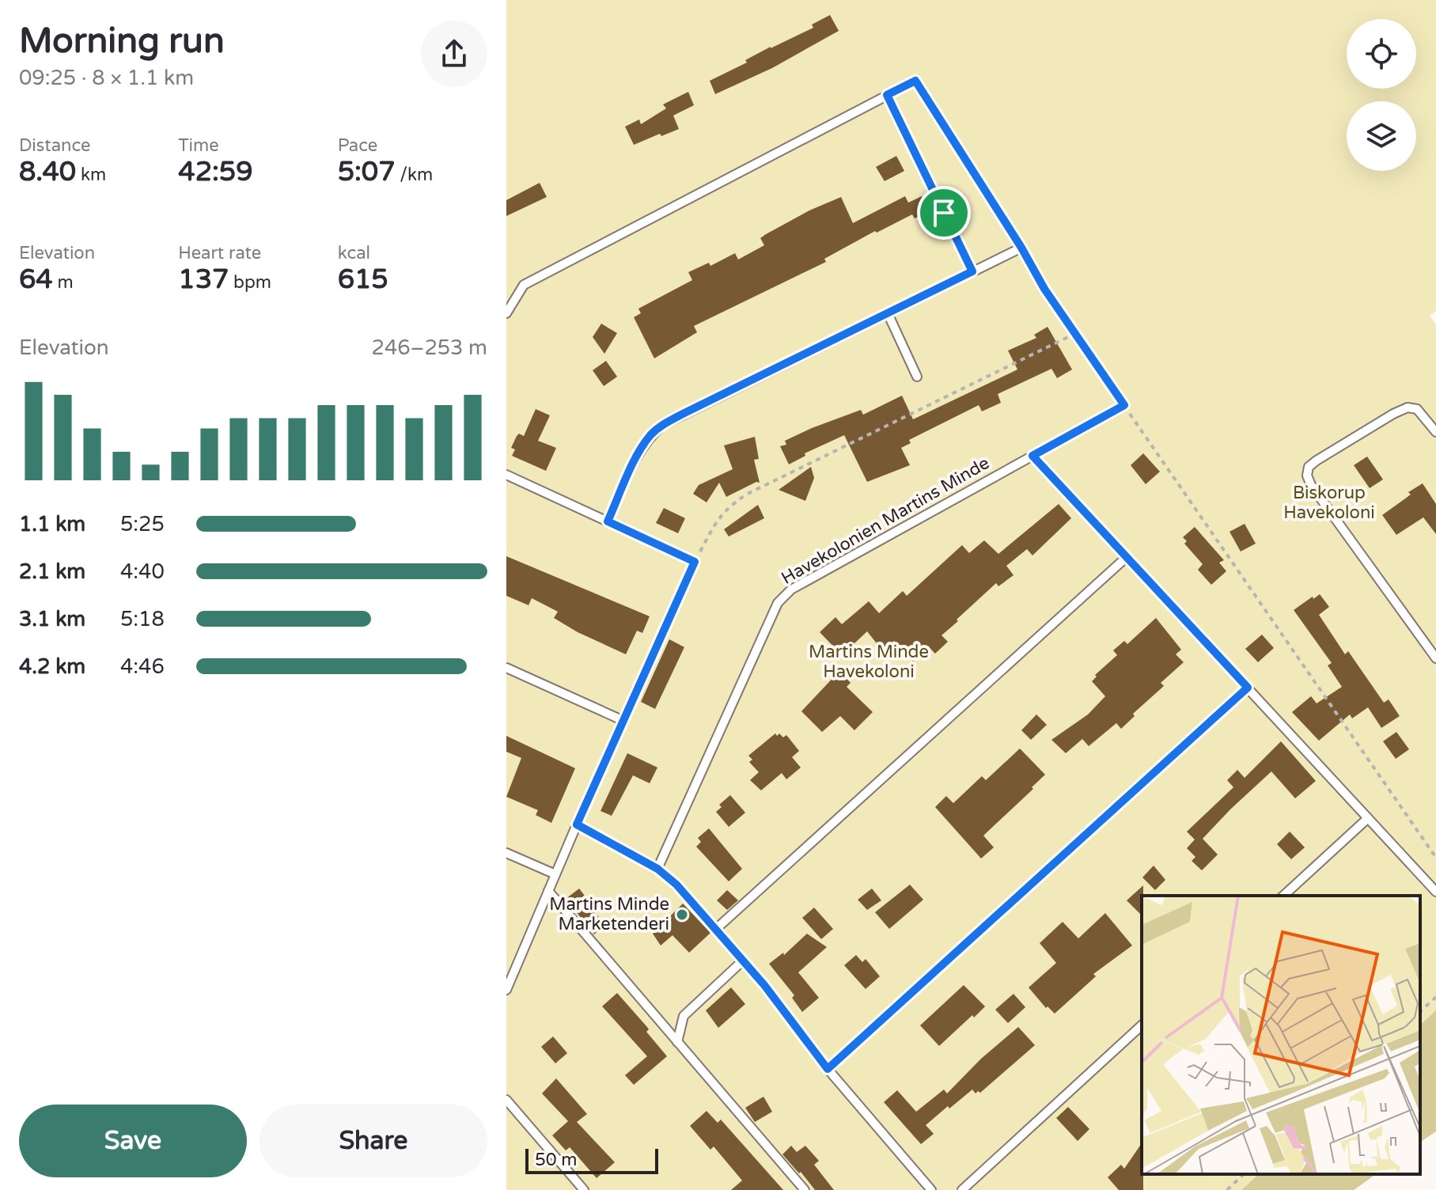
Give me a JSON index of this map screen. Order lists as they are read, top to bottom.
{
  "streets": {
    "lane": ["Havekolonien Martins Minde"]
  },
  "parks": ["Biskorup Havekoloni", "Martins Minde Havekoloni"],
  "places": ["Martins Minde Marketenderi"],
  "scale_bar": "50 m",
  "page": {
    "heading": ["Morning run", "09:25 · 8 × 1.1 km"],
    "stats": [
      ["Distance", "8.40 km"],
      ["Time", "42:59"],
      ["Pace", "5:07 /km"],
      ["Elevation", "64 m"],
      ["Heart rate", "137 bpm"],
      ["kcal", "615"]
    ],
    "chart": ["Elevation", "246–253 m"],
    "list": [
      {
        "name": "1.1 km",
        "note": "5:25"
      },
      {
        "name": "2.1 km",
        "note": "4:40"
      },
      {
        "name": "3.1 km",
        "note": "5:18"
      },
      {
        "name": "4.2 km",
        "note": "4:46"
      }
    ],
    "buttons": ["Save", "Share"],
    "scale": "50 m"
  }
}
